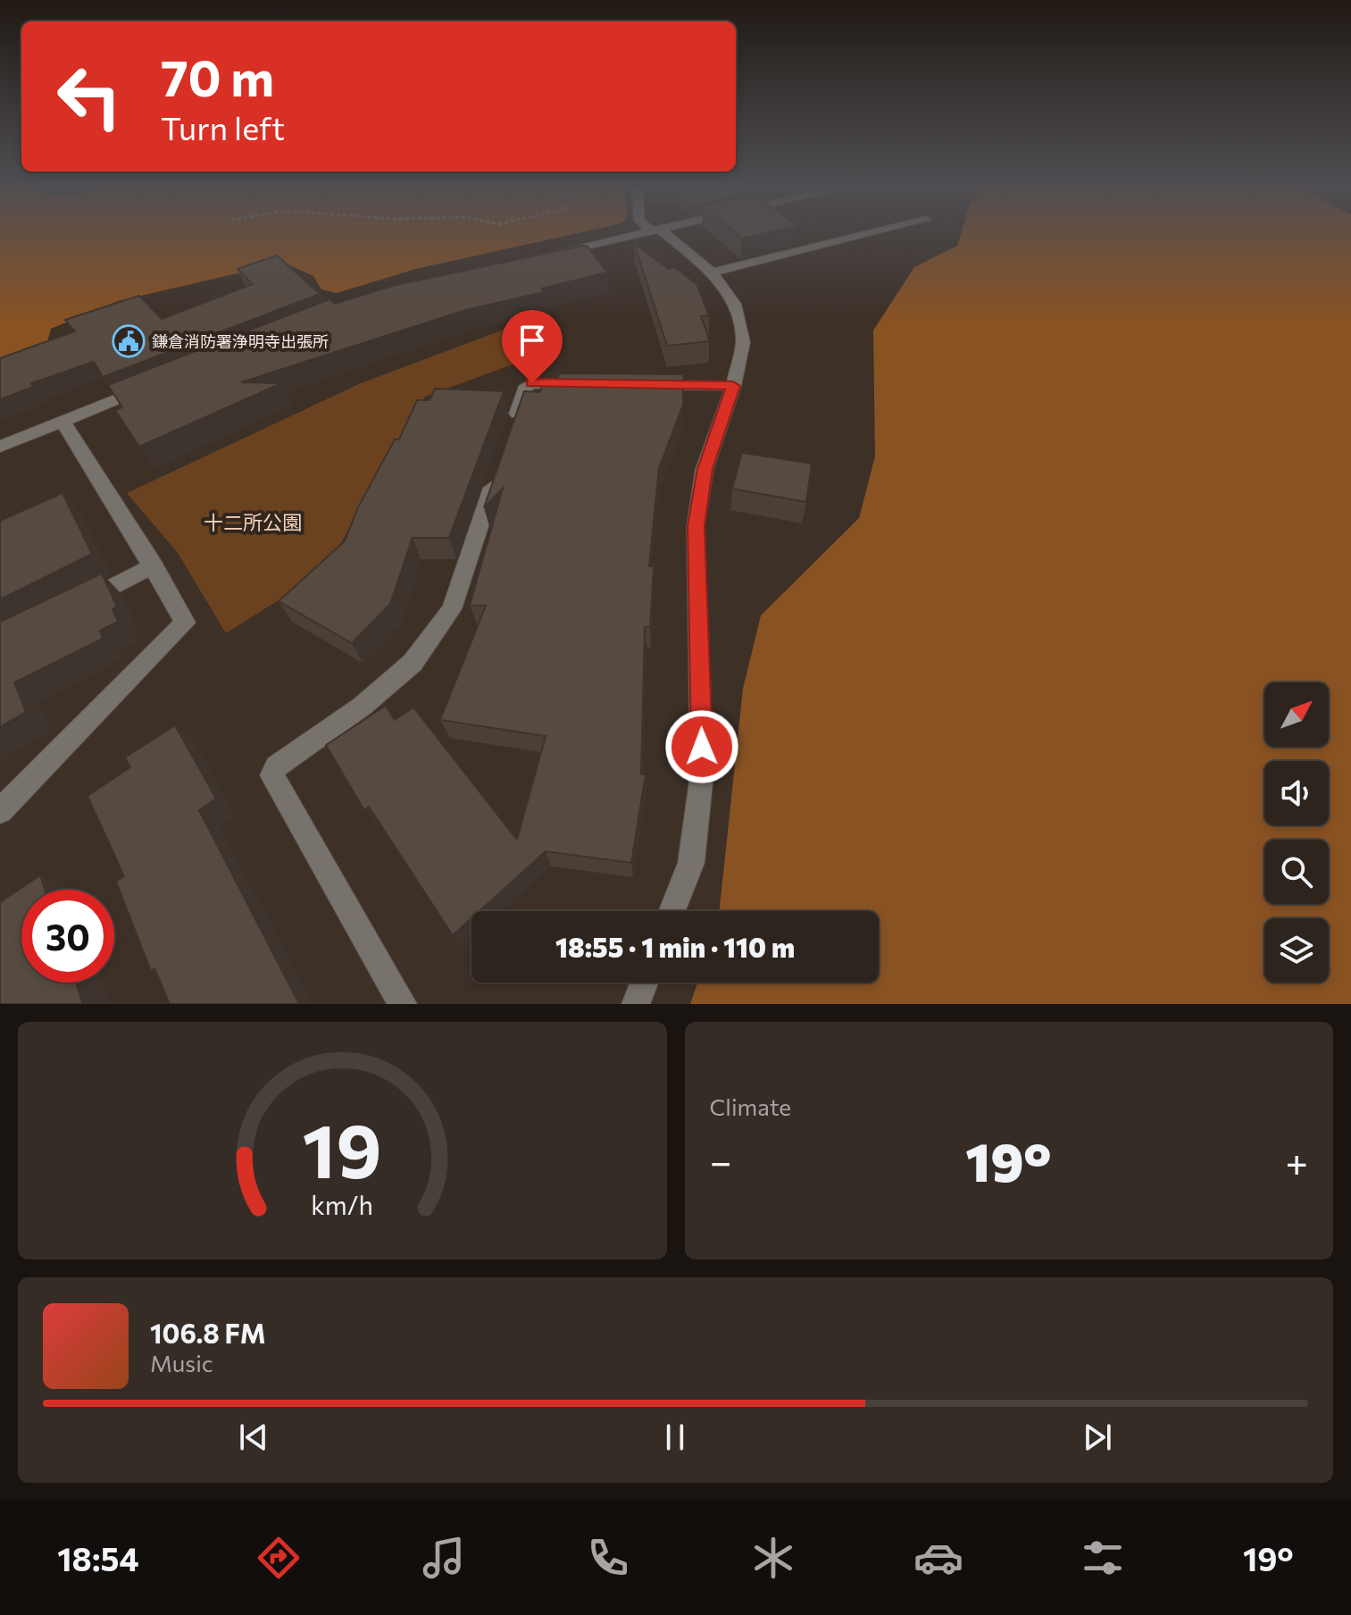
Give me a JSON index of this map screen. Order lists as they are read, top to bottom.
{
  "parks": ["十二所公園"],
  "places": {
    "public building": ["鎌倉消防署浄明寺出張所"]
  },
  "north": "top right",
  "page": {
    "turn": ["70 m", "Turn left"],
    "limit": "30",
    "trip": "18:55 · 1 min · 110 m",
    "tile": "Climate",
    "heat": ["−", "19°", "+"],
    "song": ["106.8 FM", "Music"],
    "tabs": ["18:54", "19°"],
    "gauge": ["19", "km/h"]
  }
}
